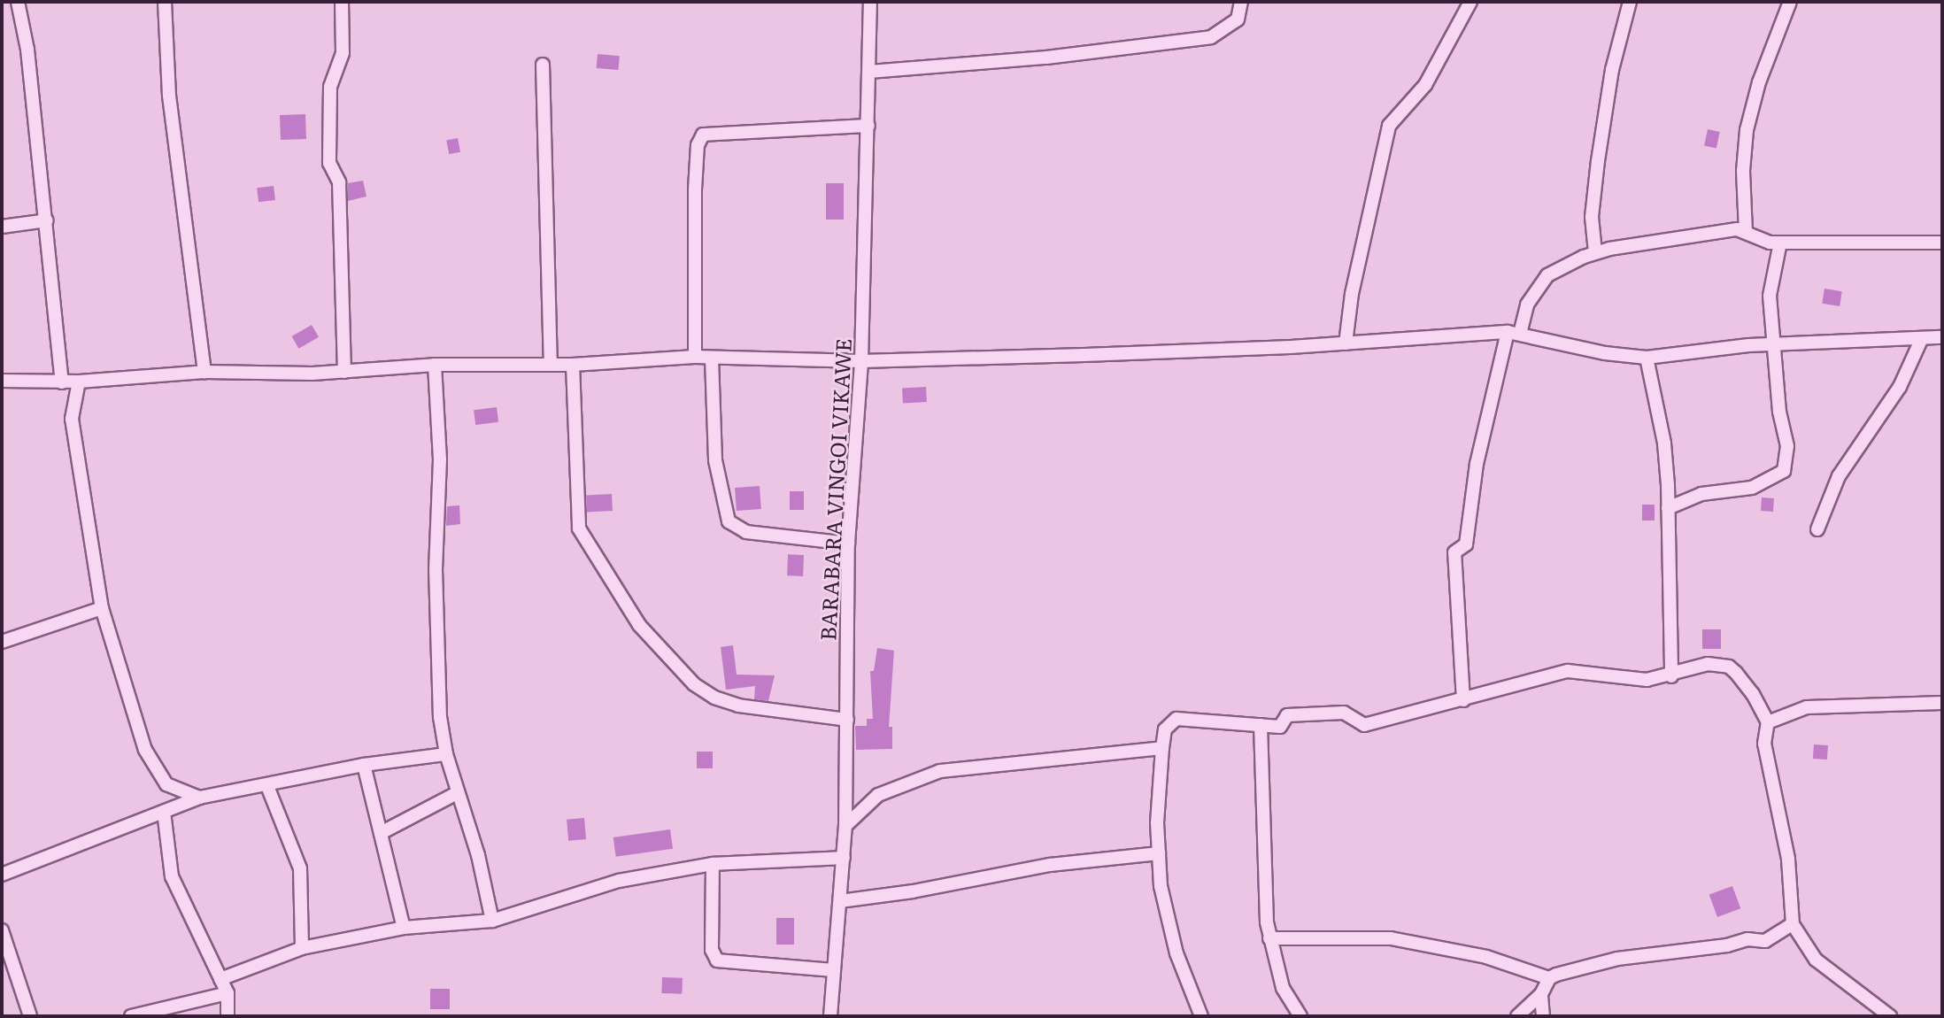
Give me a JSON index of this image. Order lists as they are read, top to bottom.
{
  "streets": {
    "street": ["BARABARA VINGOI VIKAWE"]
  }
}
